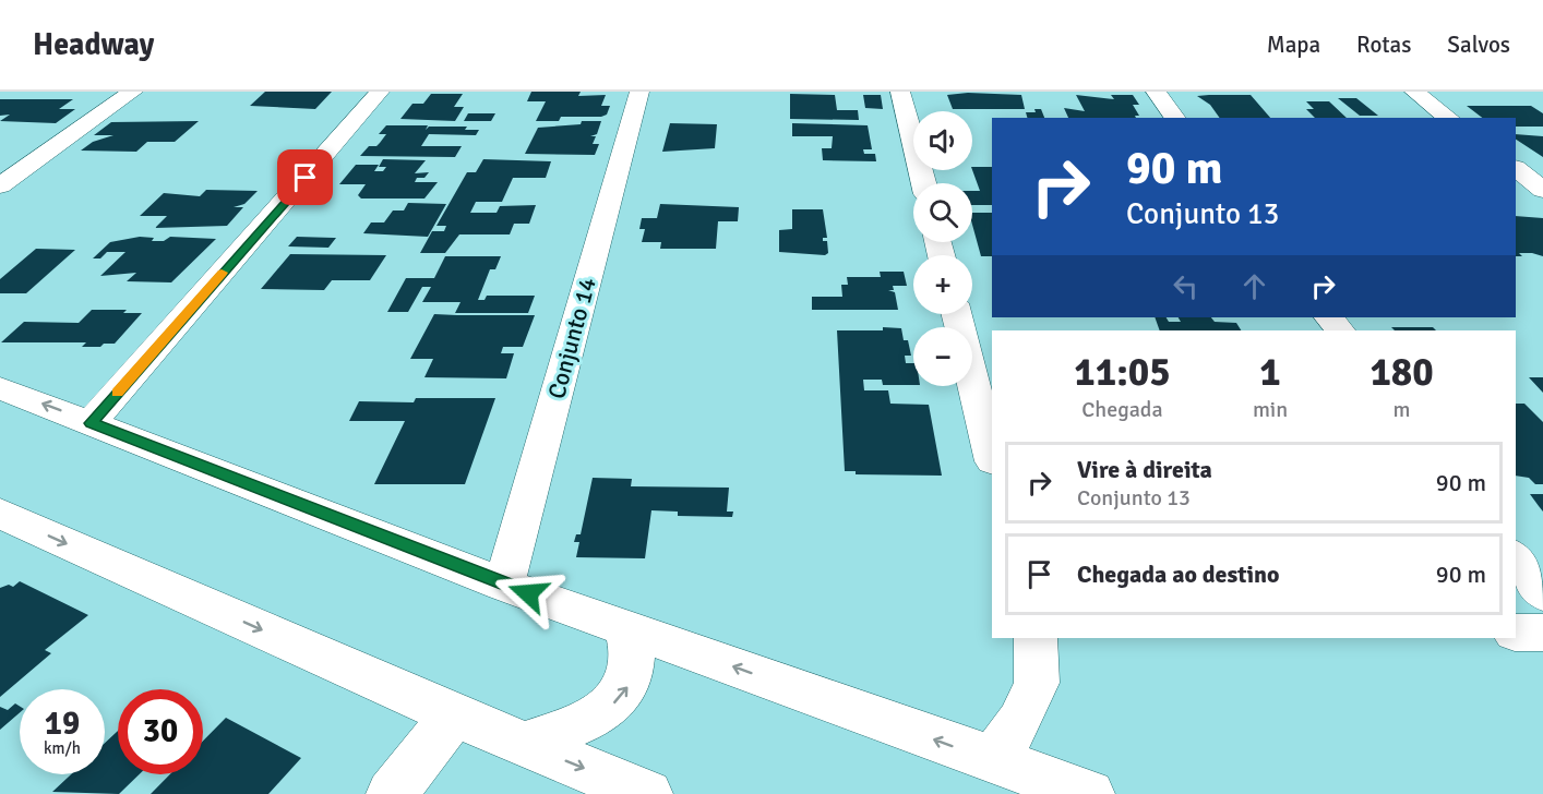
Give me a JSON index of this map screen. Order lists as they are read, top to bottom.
{
  "streets": {
    "street": ["Conjunto 14"]
  },
  "page": {
    "header": "Headway",
    "nav": ["Mapa", "Rotas", "Salvos"],
    "map_buttons": ["+", "−"],
    "turn": ["90 m", "Conjunto 13"],
    "eta": [
      "11:05",
      "Chegada",
      "1",
      "min",
      "180",
      "m"
    ],
    "list": [
      {
        "name": "Vire à direita",
        "note": "Conjunto 13",
        "value": "90 m"
      },
      {
        "name": "Chegada ao destino",
        "value": "90 m"
      }
    ],
    "speed": "19 km/h",
    "limit": "30"
  }
}
